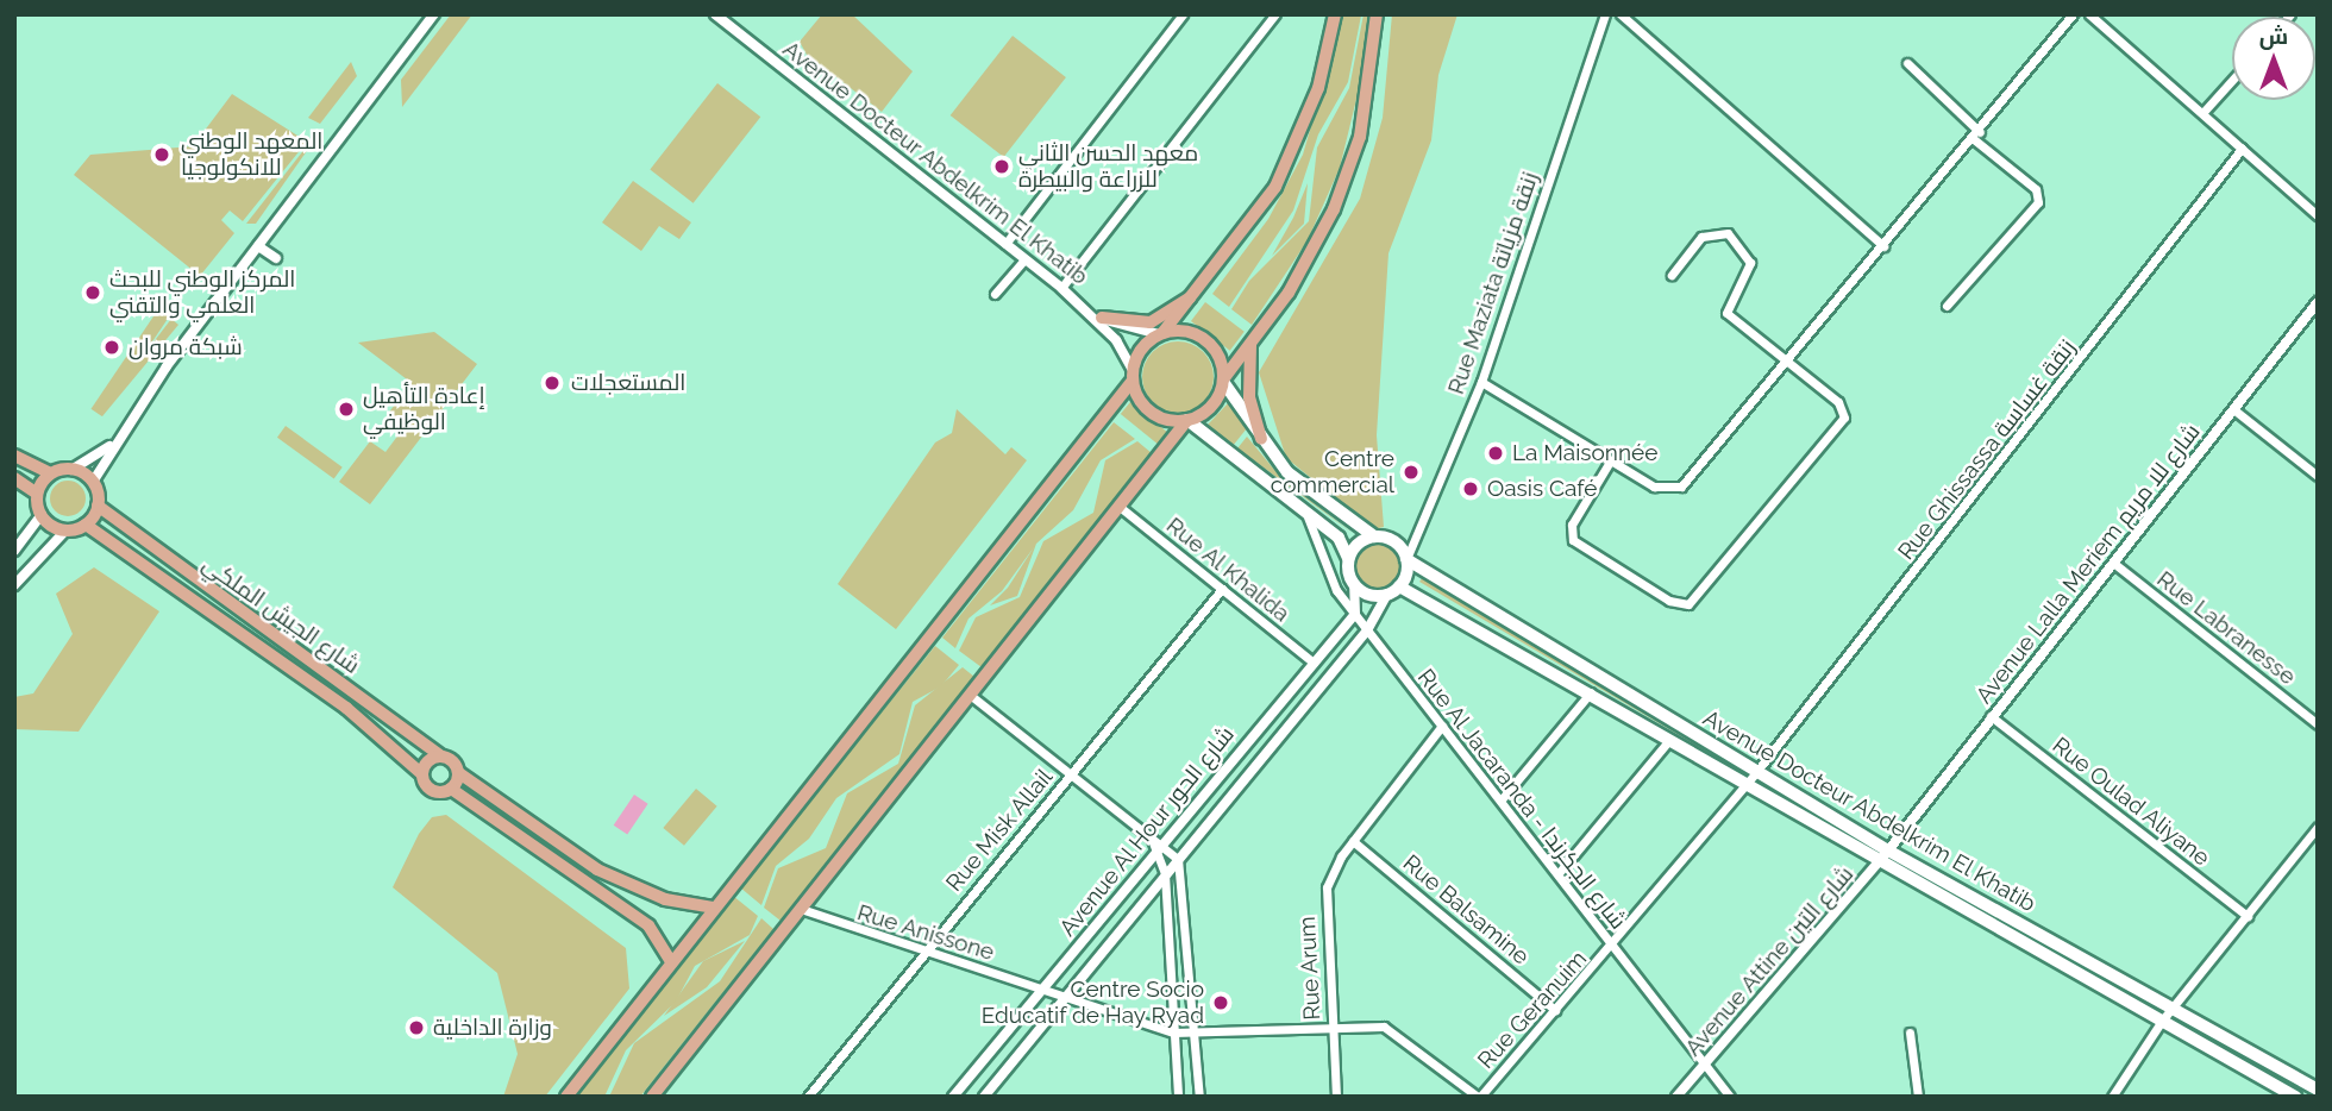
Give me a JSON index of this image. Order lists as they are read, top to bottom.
{
  "streets": {
    "main road": ["Avenue Docteur Abdelkrim El Khatib", "شارع الجيش الملكي"],
    "street": [
      "Rue Maziata زنقة مزياتة",
      "Rue Ghissassa زنقة غساسة",
      "Avenue Lalla Meriem شارع للا مريم",
      "Rue Al Khalida",
      "Rue Labranesse",
      "Rue Al Jacaranda - شارع الجكرندا",
      "Rue Oulad Aliyane",
      "Rue Misk Allail",
      "Avenue Al Hour شارع الحور",
      "Rue Balsamine",
      "Rue Anissone",
      "Avenue Attine شارع التين",
      "Rue Arum",
      "Rue Geranuim"
    ]
  },
  "crossings": [
    ["Avenue Docteur Abdelkrim El Khatib", "Rue Maziata زنقة مزياتة"],
    ["Avenue Docteur Abdelkrim El Khatib", "Rue Ghissassa زنقة غساسة"],
    ["Avenue Docteur Abdelkrim El Khatib", "Avenue Lalla Meriem شارع للا مريم"],
    ["Avenue Docteur Abdelkrim El Khatib", "Avenue Al Hour شارع الحور"],
    ["Avenue Docteur Abdelkrim El Khatib", "Avenue Attine شارع التين"],
    ["Avenue Docteur Abdelkrim El Khatib", "Rue Geranuim"],
    ["Rue Maziata زنقة مزياتة", "Avenue Al Hour شارع الحور"],
    ["Rue Ghissassa زنقة غساسة", "Rue Geranuim"],
    ["Avenue Lalla Meriem شارع للا مريم", "Rue Labranesse"],
    ["Avenue Lalla Meriem شارع للا مريم", "Rue Oulad Aliyane"],
    ["Avenue Lalla Meriem شارع للا مريم", "Avenue Attine شارع التين"],
    ["Rue Al Khalida", "Rue Misk Allail"],
    ["Rue Al Khalida", "Avenue Al Hour شارع الحور"],
    ["Rue Al Jacaranda - شارع الجكرندا", "Avenue Al Hour شارع الحور"],
    ["Rue Al Jacaranda - شارع الجكرندا", "Avenue Attine شارع التين"],
    ["Rue Al Jacaranda - شارع الجكرندا", "Rue Arum"],
    ["Rue Al Jacaranda - شارع الجكرندا", "Rue Geranuim"],
    ["Rue Misk Allail", "Rue Anissone"],
    ["Avenue Al Hour شارع الحور", "Rue Anissone"],
    ["Rue Balsamine", "Rue Arum"],
    ["Rue Balsamine", "Rue Geranuim"]
  ],
  "places": [
    "المعهد الوطني للانكولوجيا",
    "معهد الحسن الثاني للزراعة والبيطرة",
    "المركز الوطني للبحث العلمي والتقني",
    "شبكة مروان",
    "المستعجلات",
    "إعادة التأهيل الوظيفي",
    "La Maisonnée",
    "Centre commercial",
    "Oasis Café",
    "Centre Socio Educatif de Hay Ryad",
    "وزارة الداخلية"
  ],
  "north": "top"
}
